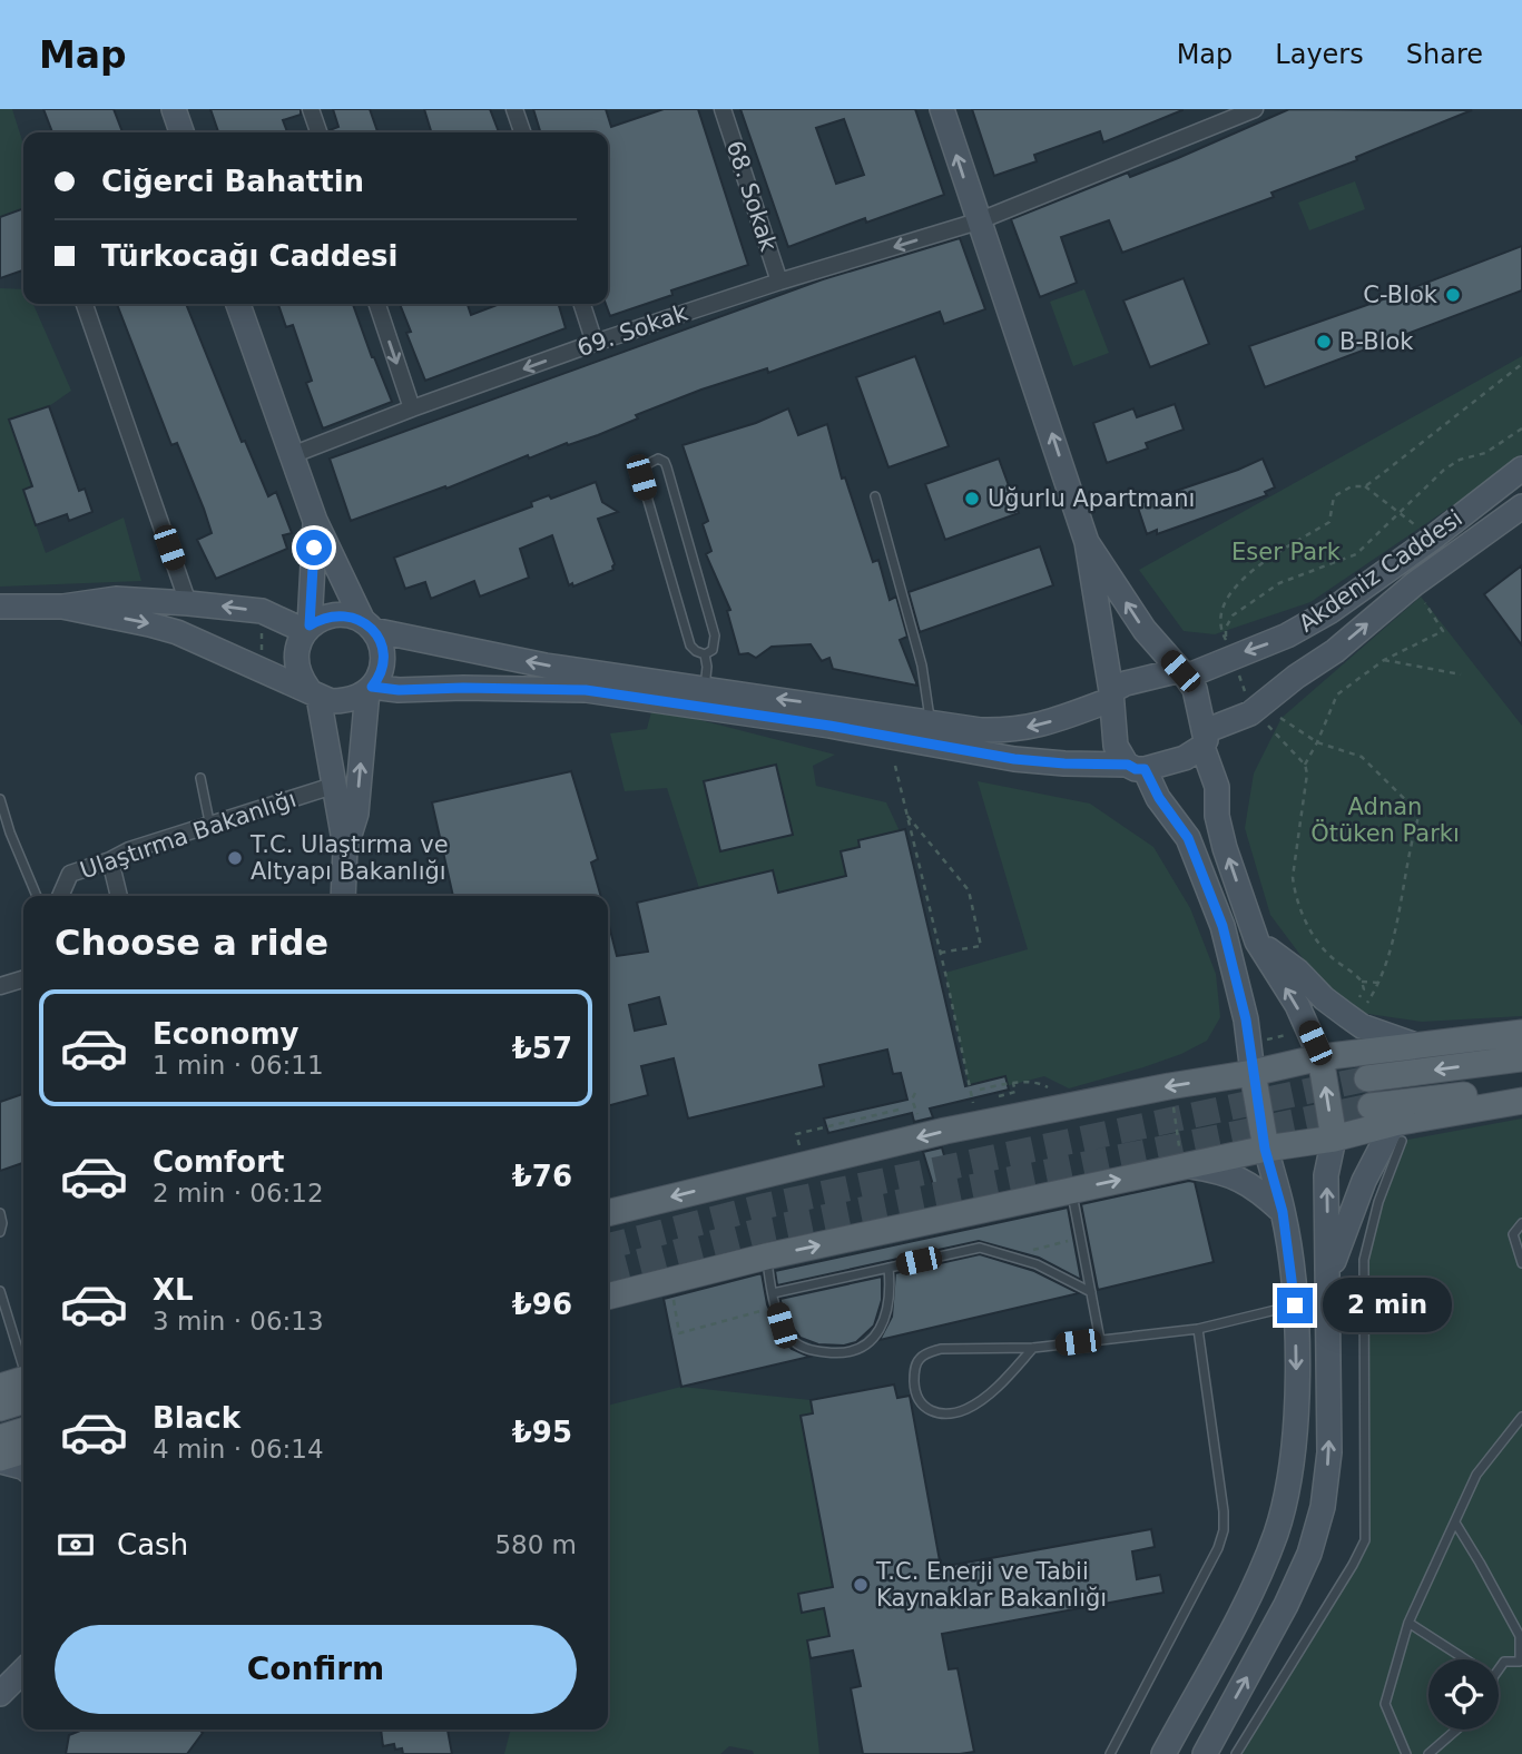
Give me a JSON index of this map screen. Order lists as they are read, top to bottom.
{
  "streets": {
    "main road": ["Akdeniz Caddesi"],
    "street": ["68. Sokak", "69. Sokak", "Ulaştırma Bakanlığı"]
  },
  "crossings": [
    ["68. Sokak", "69. Sokak"]
  ],
  "one_way": ["69. Sokak"],
  "parks": ["Eser Park", "Adnan Ötüken Parkı"],
  "places": [
    "C-Blok",
    "B-Blok",
    "Uğurlu Apartmanı",
    "T.C. Ulaştırma ve Altyapı Bakanlığı",
    "T.C. Enerji ve Tabii Kaynaklar Bakanlığı"
  ],
  "page": {
    "header": "Map",
    "nav": ["Map", "Layers", "Share"],
    "banner": ["Ciğerci Bahattin", "Türkocağı Caddesi"],
    "heading": "Choose a ride",
    "list": [
      {
        "name": "Economy",
        "note": "1 min · 06:11",
        "value": "₺57"
      },
      {
        "name": "Comfort",
        "note": "2 min · 06:12",
        "value": "₺76"
      },
      {
        "name": "XL",
        "note": "3 min · 06:13",
        "value": "₺96"
      },
      {
        "name": "Black",
        "note": "4 min · 06:14",
        "value": "₺95"
      }
    ],
    "bubble": "2 min",
    "pay": ["Cash", "580 m"],
    "buttons": "Confirm"
  }
}
